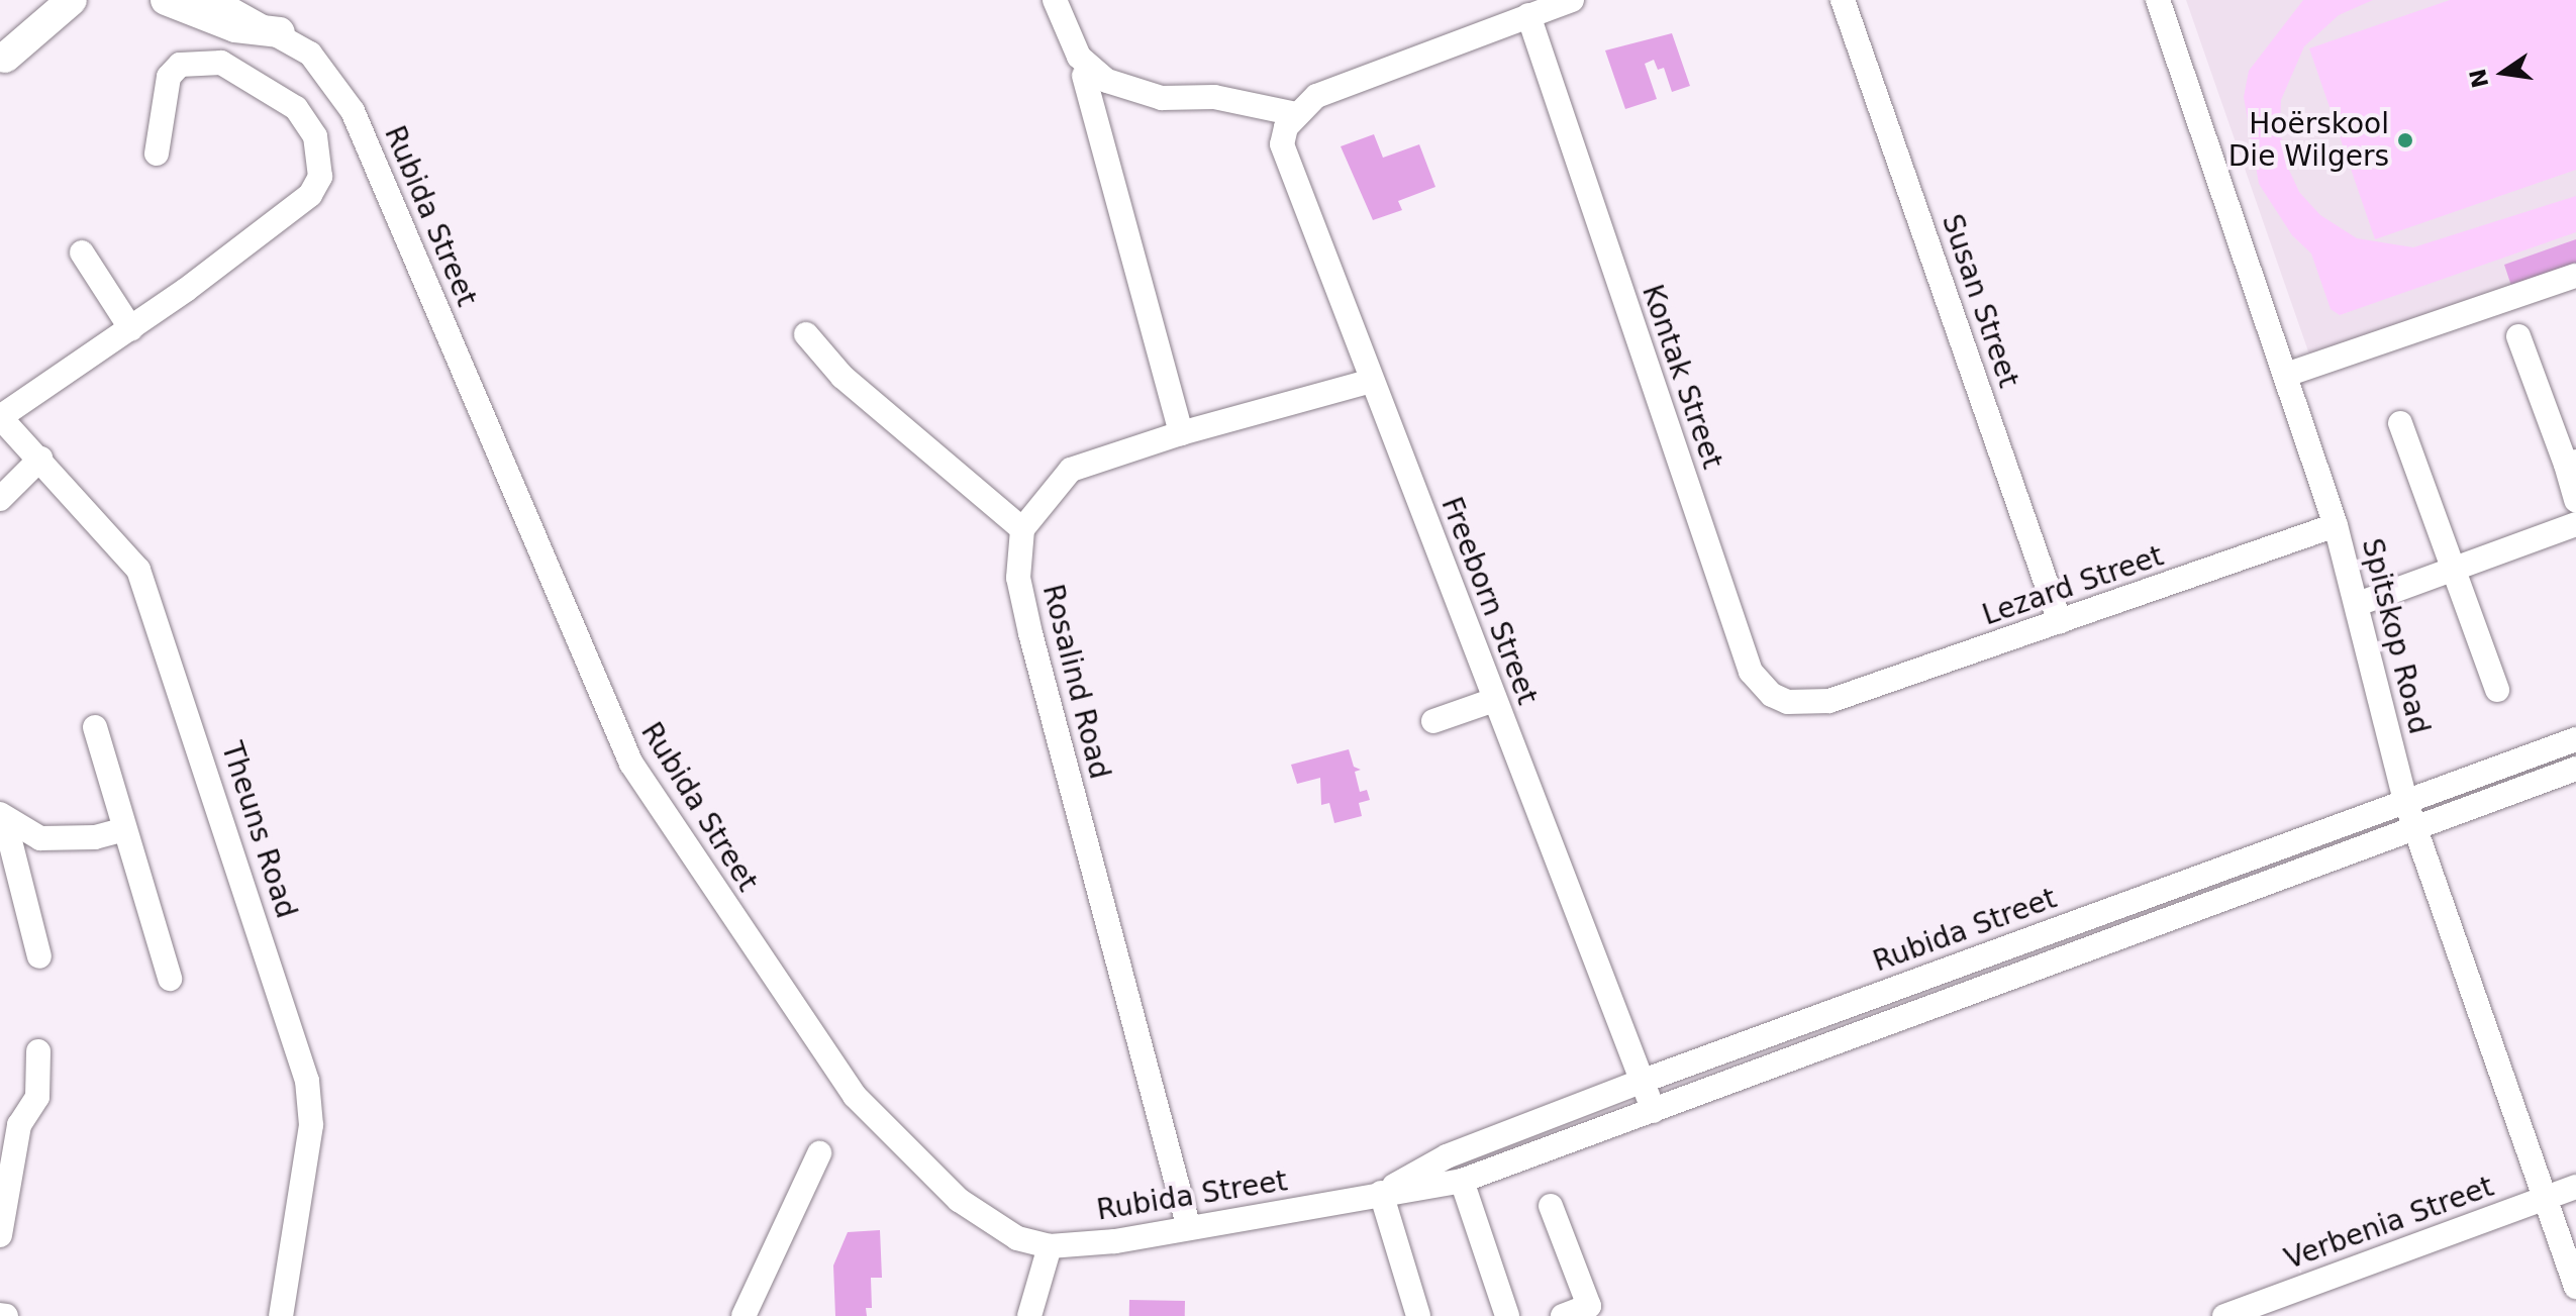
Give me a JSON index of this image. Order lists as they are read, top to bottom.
{
  "streets": {
    "street": [
      "Rubida Street",
      "Susan Street",
      "Kontak Street",
      "Lezard Street",
      "Freeborn Street",
      "Spitskop Road",
      "Rosalind Road",
      "Theuns Road",
      "Verbenia Street"
    ]
  },
  "crossings": [
    ["Rubida Street", "Freeborn Street"],
    ["Rubida Street", "Spitskop Road"],
    ["Rubida Street", "Rosalind Road"],
    ["Susan Street", "Lezard Street"],
    ["Kontak Street", "Lezard Street"],
    ["Lezard Street", "Spitskop Road"],
    ["Spitskop Road", "Verbenia Street"]
  ],
  "places": ["Hoërskool Die Wilgers"],
  "north": "left"
}
